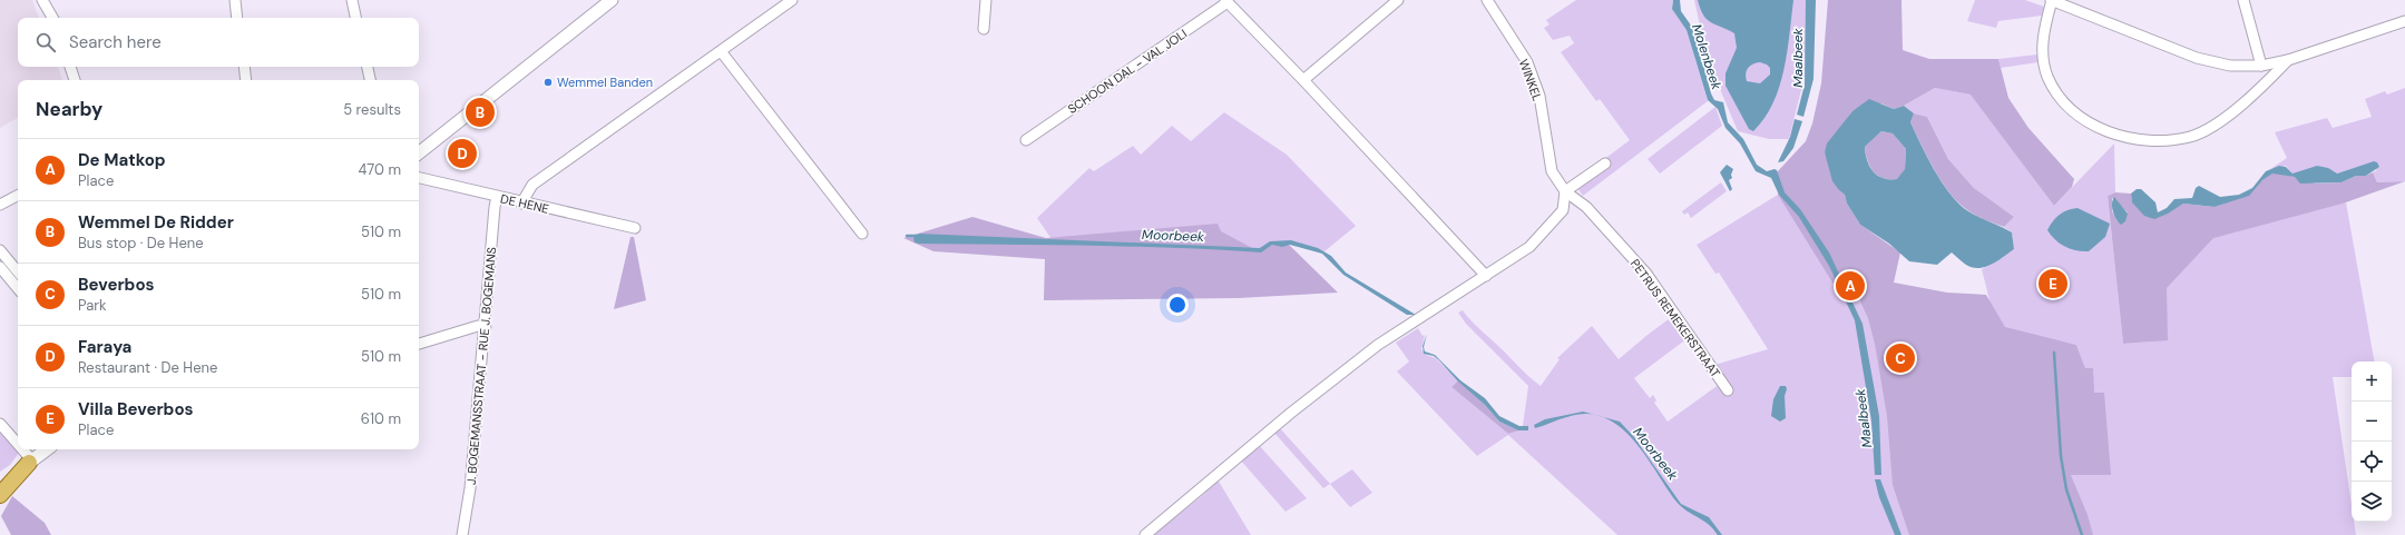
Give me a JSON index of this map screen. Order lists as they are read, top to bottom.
{
  "streets": {
    "street": [
      "SCHOON DAL - VAL JOLI",
      "WINKEL",
      "DE HENE",
      "PETRUS REMEKERSTRAAT",
      "J. BOGEMANSSTRAAT - RUE J. BOGEMANS"
    ]
  },
  "crossings": [
    ["WINKEL", "PETRUS REMEKERSTRAAT"],
    ["DE HENE", "J. BOGEMANSSTRAAT - RUE J. BOGEMANS"]
  ],
  "water": ["Molenbeek", "Maalbeek", "Moorbeek"],
  "places": ["Wemmel Banden"],
  "page": {
    "search": "Search here",
    "heading": ["Nearby", "5 results"],
    "pins": [
      "B",
      "D",
      "E",
      "A",
      "C"
    ],
    "list": [
      {
        "mark": "A",
        "name": "De Matkop",
        "note": "Place",
        "value": "470 m"
      },
      {
        "mark": "B",
        "name": "Wemmel De Ridder",
        "note": "Bus stop · De Hene",
        "value": "510 m"
      },
      {
        "mark": "C",
        "name": "Beverbos",
        "note": "Park",
        "value": "510 m"
      },
      {
        "mark": "D",
        "name": "Faraya",
        "note": "Restaurant · De Hene",
        "value": "510 m"
      },
      {
        "mark": "E",
        "name": "Villa Beverbos",
        "note": "Place",
        "value": "610 m"
      }
    ],
    "map_buttons": ["+", "−"]
  }
}
